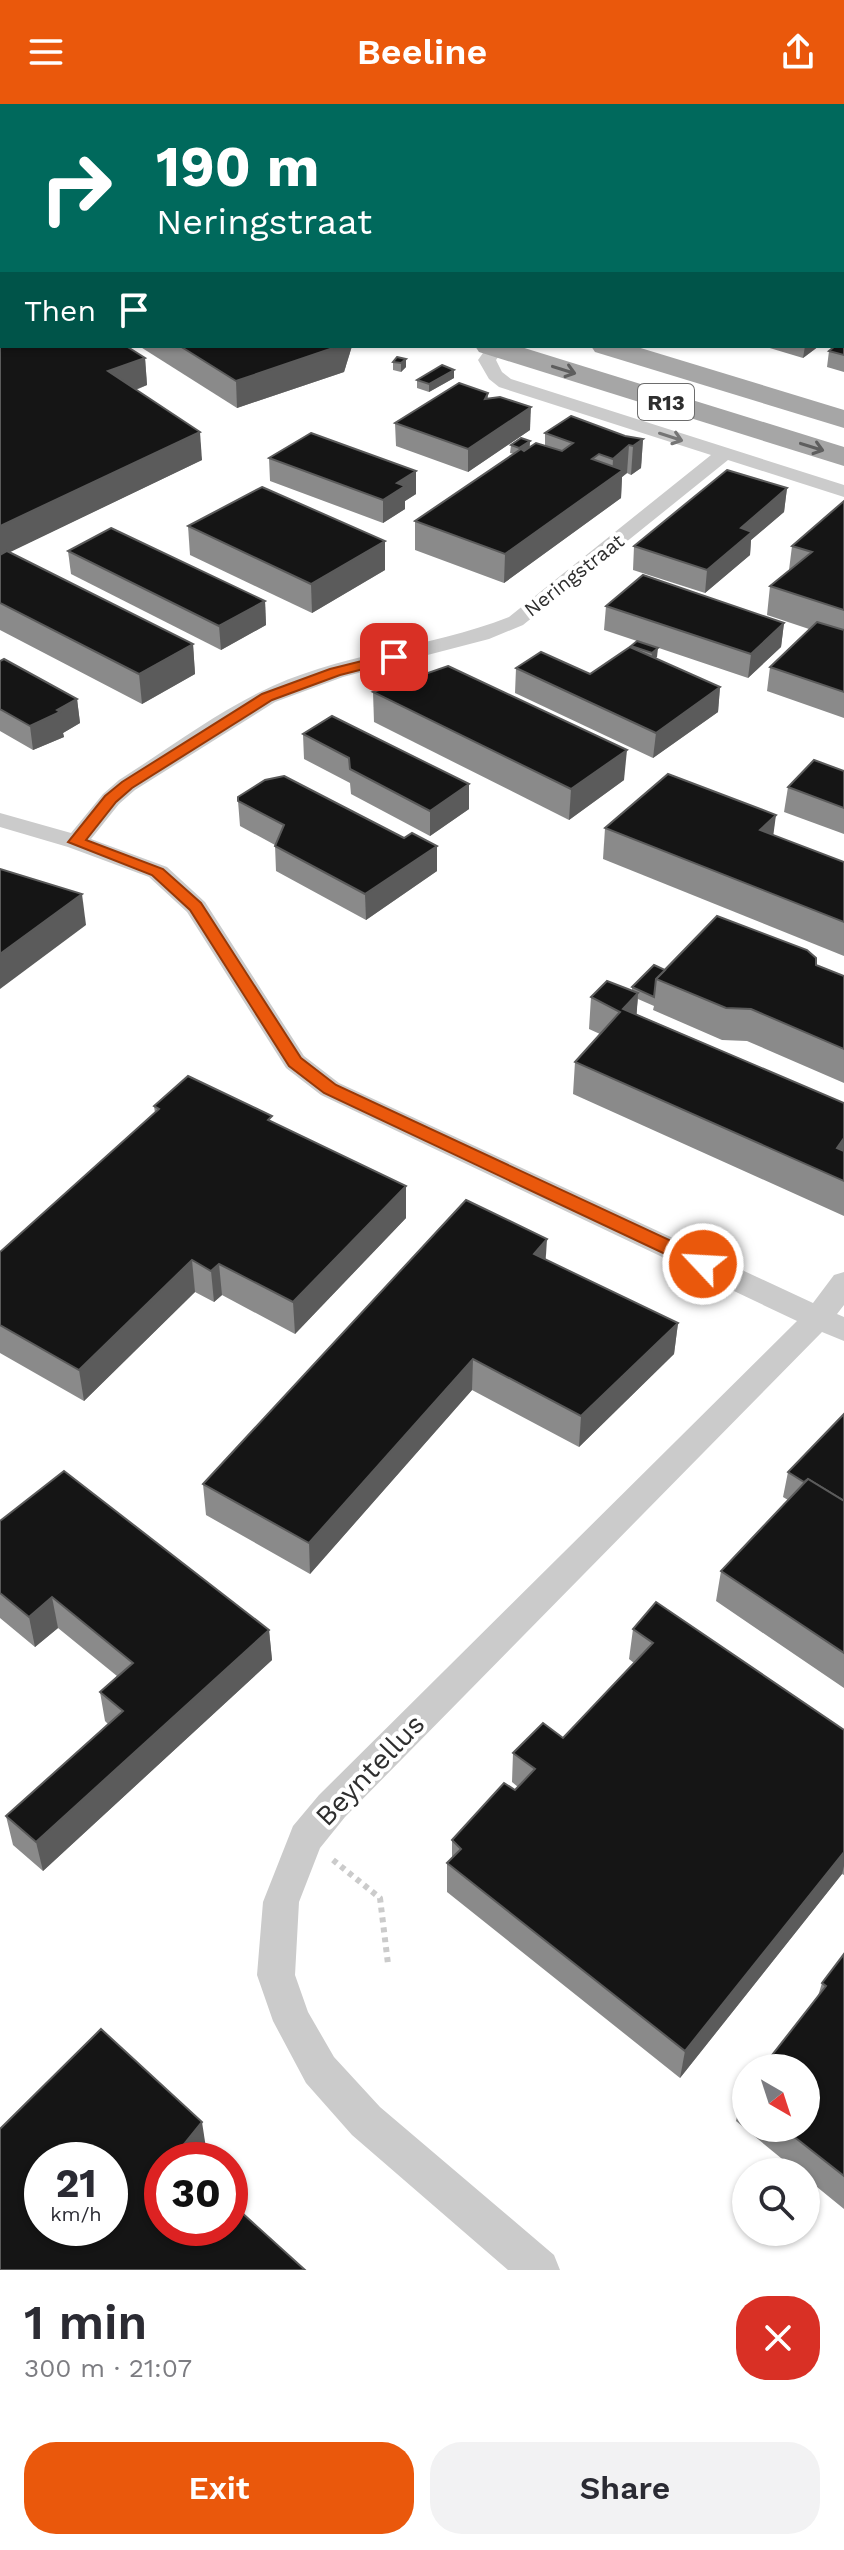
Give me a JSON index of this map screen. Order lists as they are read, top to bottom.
{
  "streets": {
    "main road": ["R13"],
    "street": ["Neringstraat", "Beyntellus"]
  },
  "north": "bottom right",
  "page": {
    "header": "Beeline",
    "turn": ["190 m", "Neringstraat"],
    "then": "Then",
    "speed": "21 km/h",
    "limit": "30",
    "heading": ["1 min", "300 m · 21:07"],
    "buttons": ["Exit", "Share"]
  }
}
